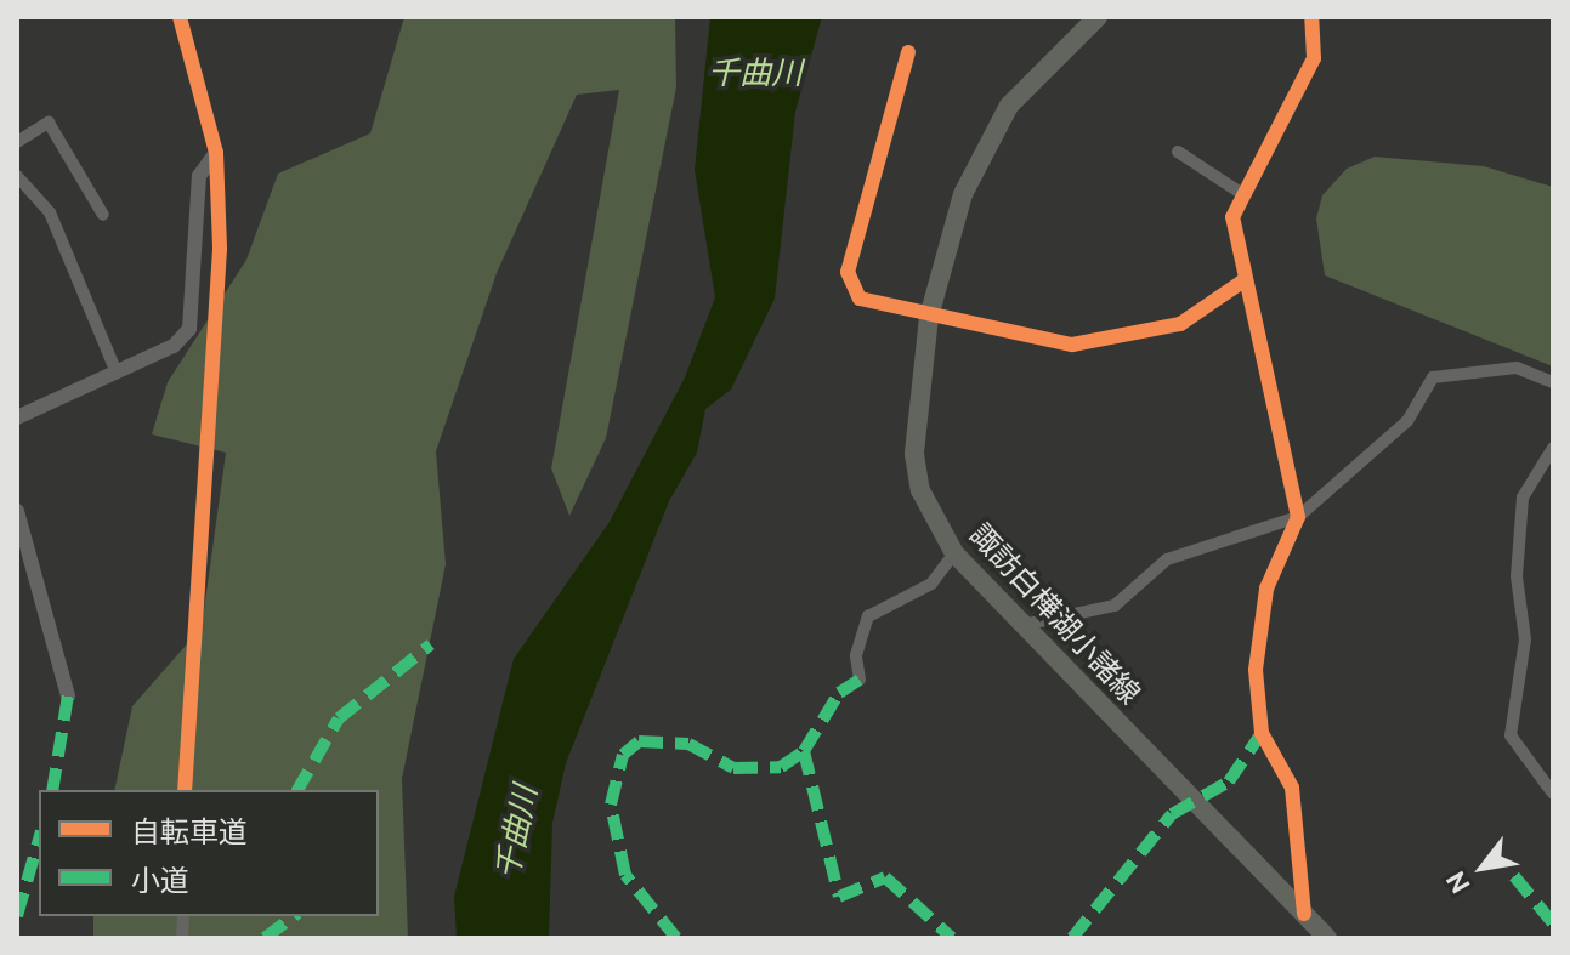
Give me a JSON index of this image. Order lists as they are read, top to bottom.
{
  "streets": {
    "main road": ["諏訪白樺湖小諸線"]
  },
  "water": ["千曲川"],
  "legend": ["自転車道", "小道"],
  "north": "bottom left"
}
